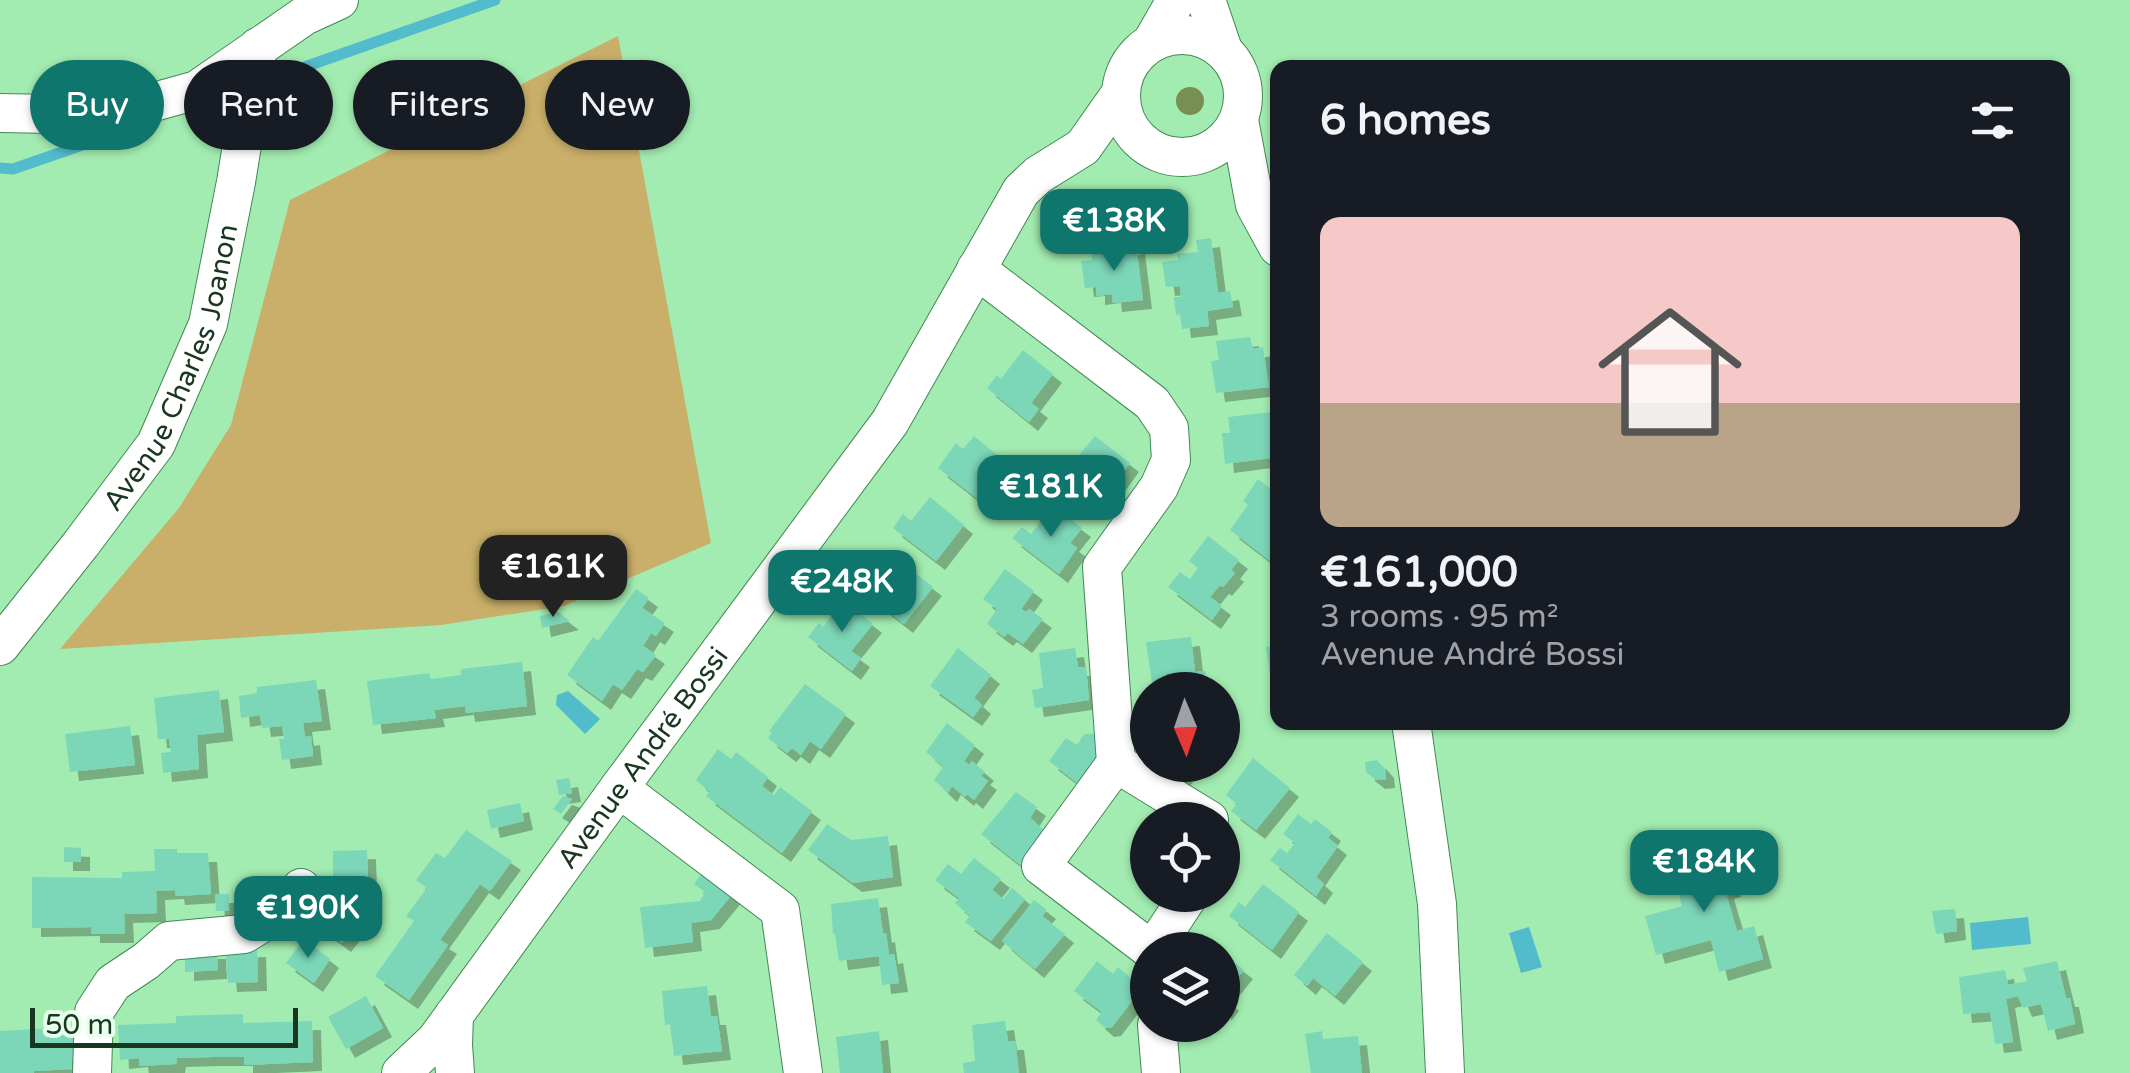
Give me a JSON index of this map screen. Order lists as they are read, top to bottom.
{
  "streets": {
    "street": ["Avenue Charles Joanon", "Avenue André Bossi"]
  },
  "scale_bar": "50 m",
  "north": "bottom",
  "page": {
    "chip": [
      "Buy",
      "Rent",
      "Filters",
      "New"
    ],
    "heading": "6 homes",
    "list": [
      {
        "name": "€161,000",
        "note": "3 rooms · 95 m² · Avenue André Bossi"
      }
    ],
    "price": [
      "€138K",
      "€181K",
      "€161K",
      "€248K",
      "€184K",
      "€190K"
    ],
    "scale": "50 m"
  }
}
